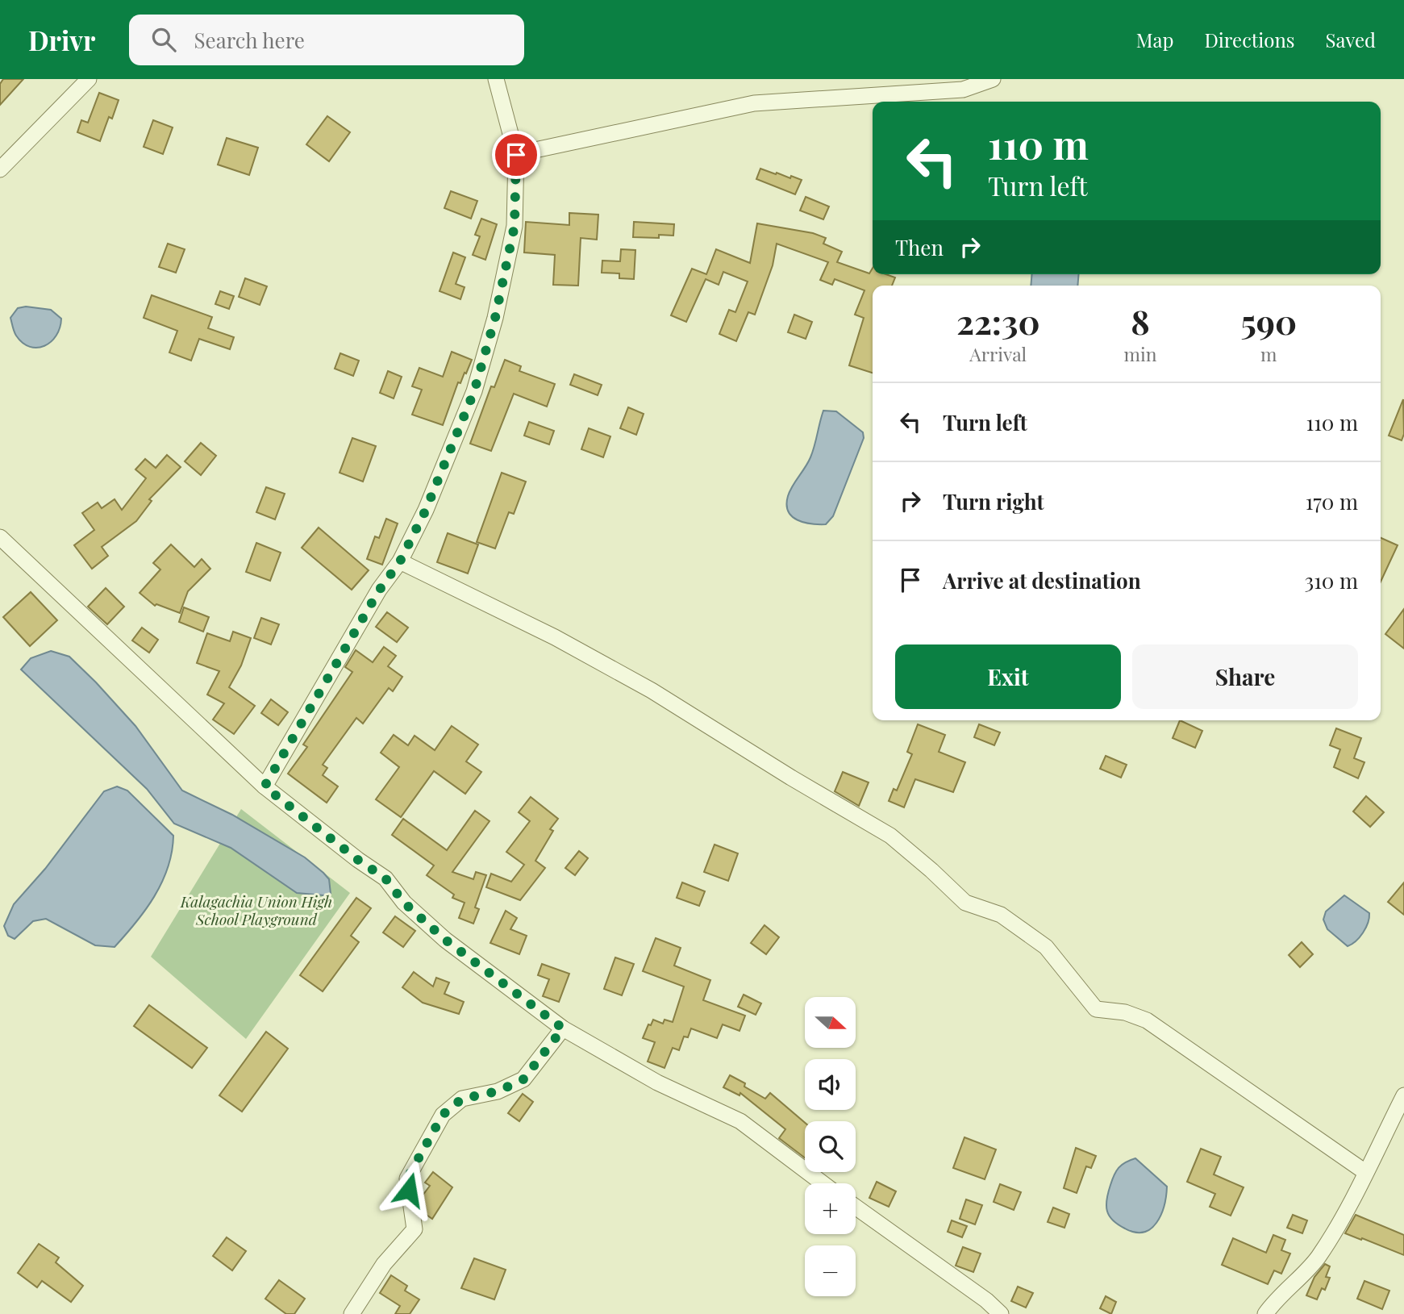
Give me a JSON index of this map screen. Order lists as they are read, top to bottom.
{
  "parks": ["Kalagachia Union High School Playground"],
  "north": "right",
  "page": {
    "header": "Drivr",
    "search": "Search here",
    "nav": ["Map", "Directions", "Saved"],
    "turn": ["110 m", "Turn left"],
    "then": "Then",
    "eta": [
      "22:30",
      "Arrival",
      "8",
      "min",
      "590",
      "m"
    ],
    "list": [
      {
        "name": "Turn left",
        "value": "110 m"
      },
      {
        "name": "Turn right",
        "value": "170 m"
      },
      {
        "name": "Arrive at destination",
        "value": "310 m"
      }
    ],
    "buttons": ["Exit", "Share"],
    "map_buttons": ["+", "−"]
  }
}
